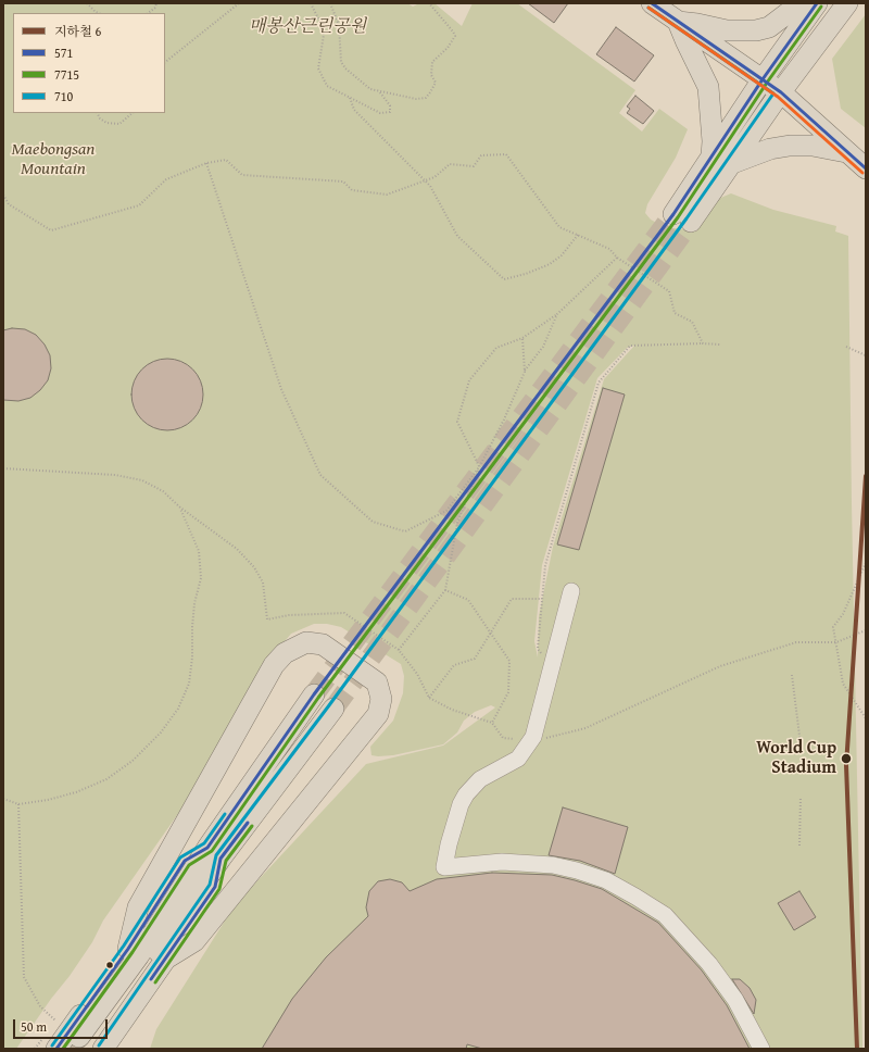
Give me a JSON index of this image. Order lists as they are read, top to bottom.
{
  "parks": ["매봉산근린공원", "Maebongsan Mountain"],
  "places": ["World Cup Stadium"],
  "lines": [
    "transit line 571",
    "transit line 7715",
    "transit line 710",
    "metro line 6"
  ],
  "legend": [
    "지하철 6",
    "571",
    "7715",
    "710"
  ],
  "scale_bar": "50 m"
}
